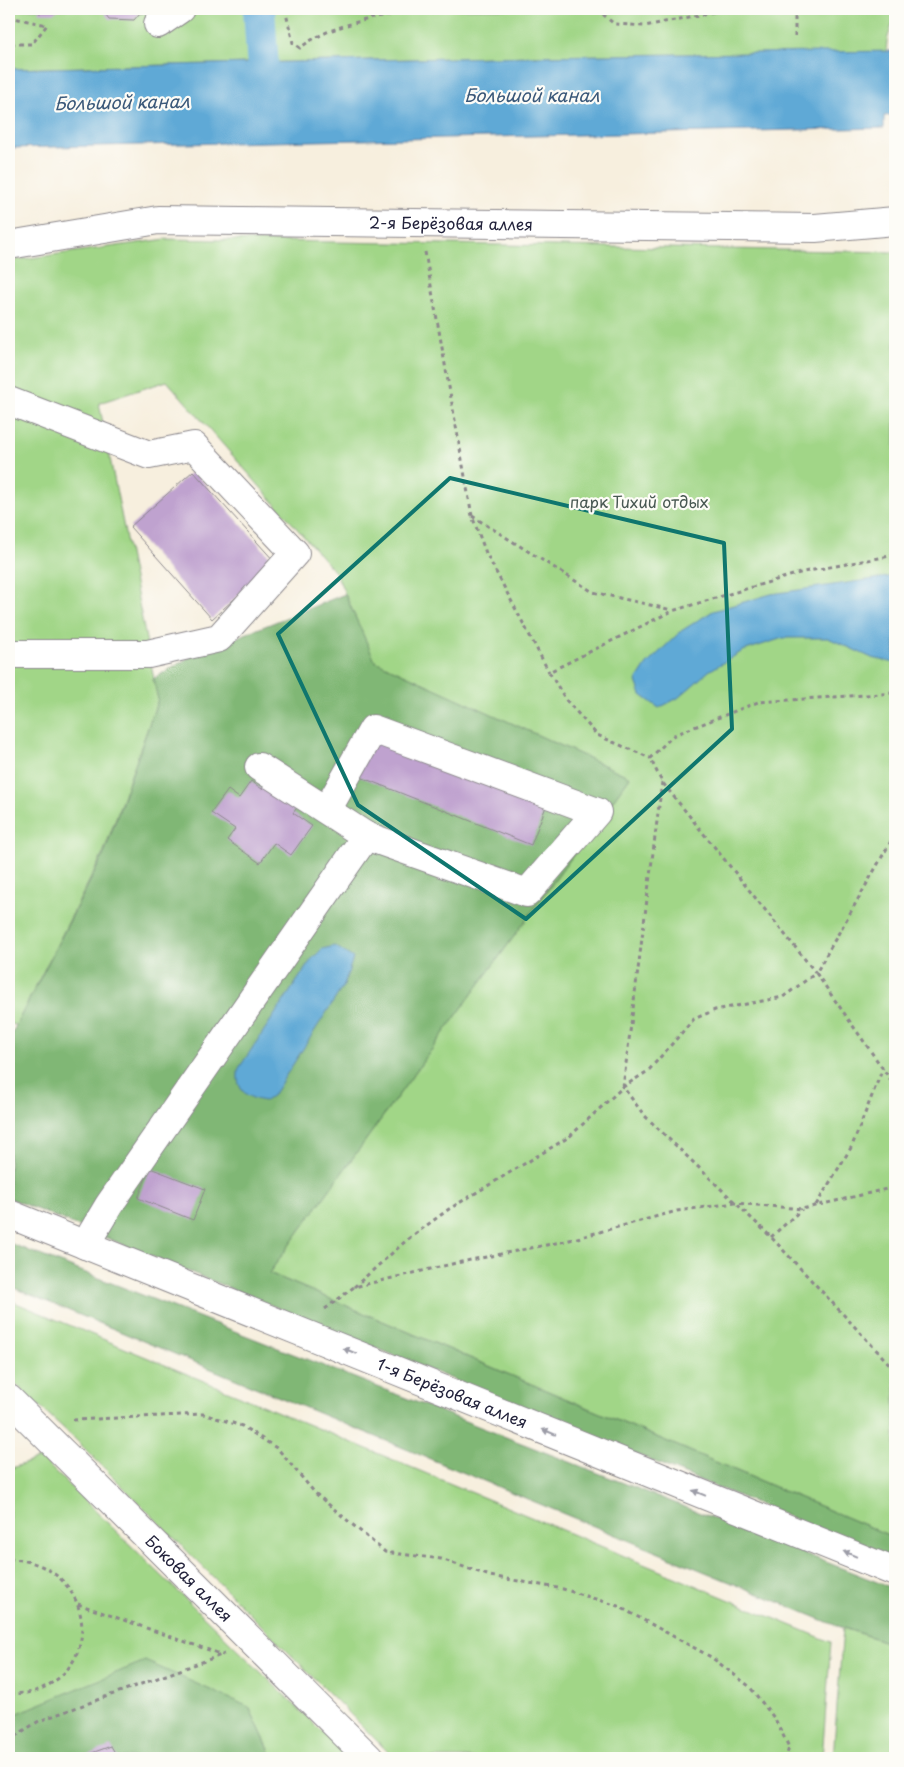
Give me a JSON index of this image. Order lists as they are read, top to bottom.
{
  "streets": {
    "street": ["2-я Берёзовая аллея", "1-я Берёзовая аллея", "Боковая аллея"]
  },
  "one_way": ["1-я Берёзовая аллея"],
  "water": ["Большой канал"],
  "parks": ["парк Тихий отдых"]
}
